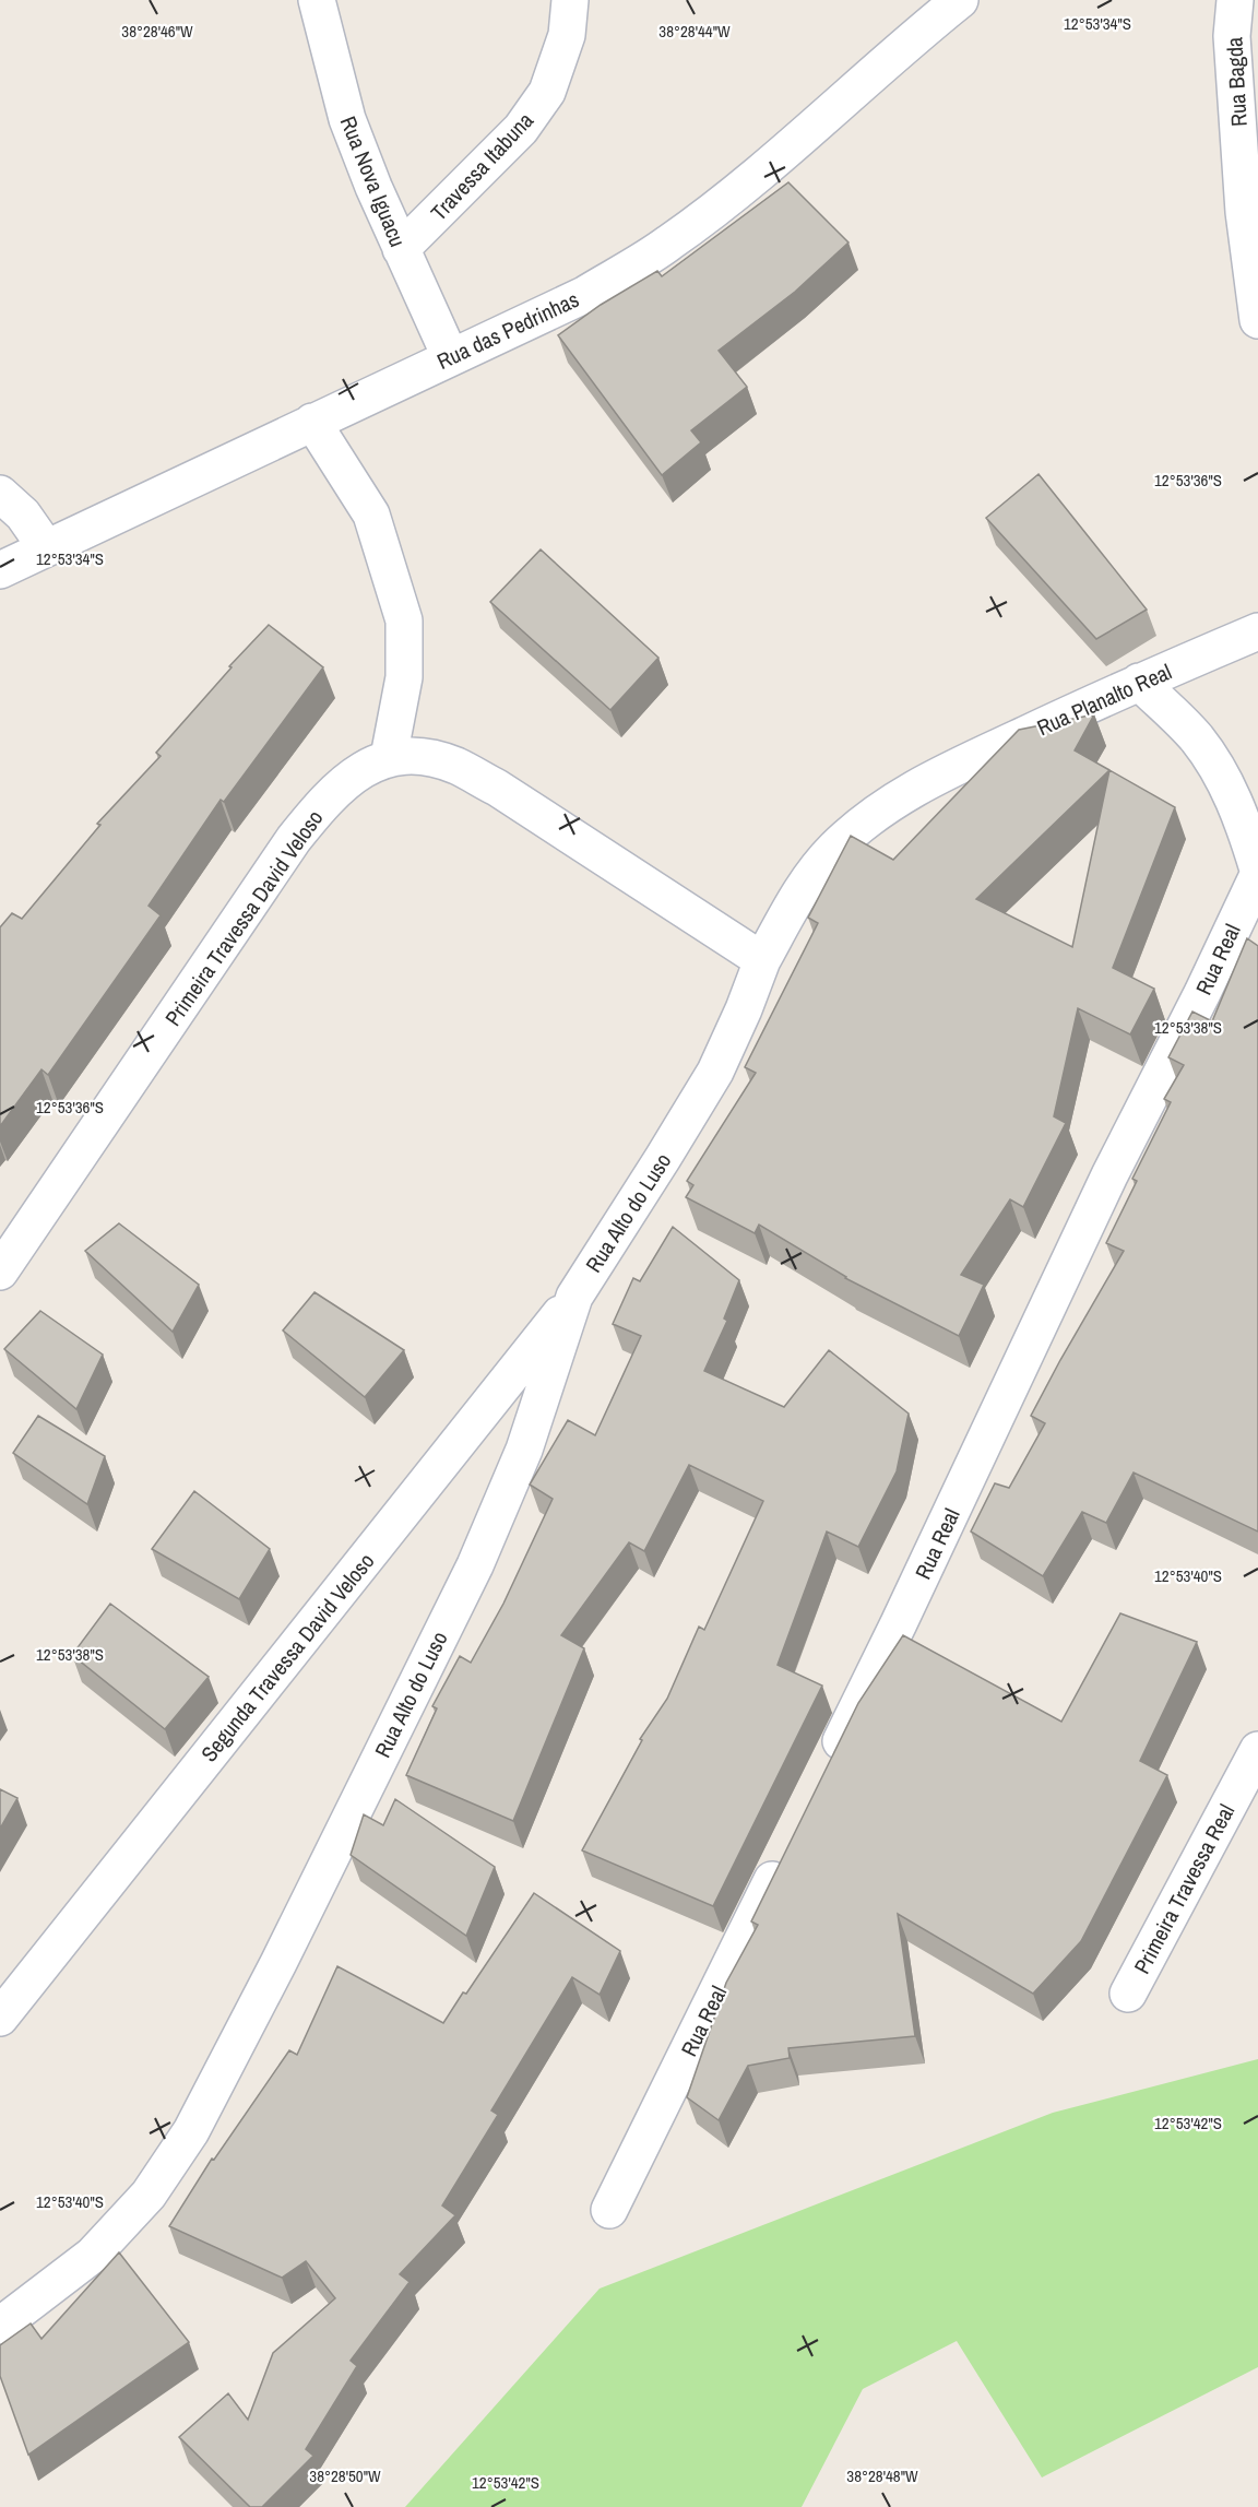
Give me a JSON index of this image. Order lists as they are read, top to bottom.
{
  "streets": {
    "street": [
      "Rua Bagda",
      "Travessa Itabuna",
      "Rua Nova Iguacu",
      "Rua das Pedrinhas",
      "Rua Planalto Real",
      "Primeira Travessa David Veloso",
      "Rua Real",
      "Rua Alto do Luso",
      "Segunda Travessa David Veloso",
      "Primeira Travessa Real"
    ]
  },
  "crossings": [
    ["Travessa Itabuna", "Rua Nova Iguacu"],
    ["Rua Nova Iguacu", "Rua das Pedrinhas"],
    ["Rua Planalto Real", "Primeira Travessa David Veloso"],
    ["Rua Planalto Real", "Rua Alto do Luso"],
    ["Primeira Travessa David Veloso", "Rua Alto do Luso"],
    ["Rua Alto do Luso", "Segunda Travessa David Veloso"]
  ],
  "coordinates": [
    "12°53'34\"S",
    "38°28'46\"W",
    "38°28'44\"W",
    "12°53'36\"S",
    "12°53'38\"S",
    "12°53'40\"S",
    "12°53'42\"S",
    "38°28'50\"W",
    "38°28'48\"W"
  ]
}
